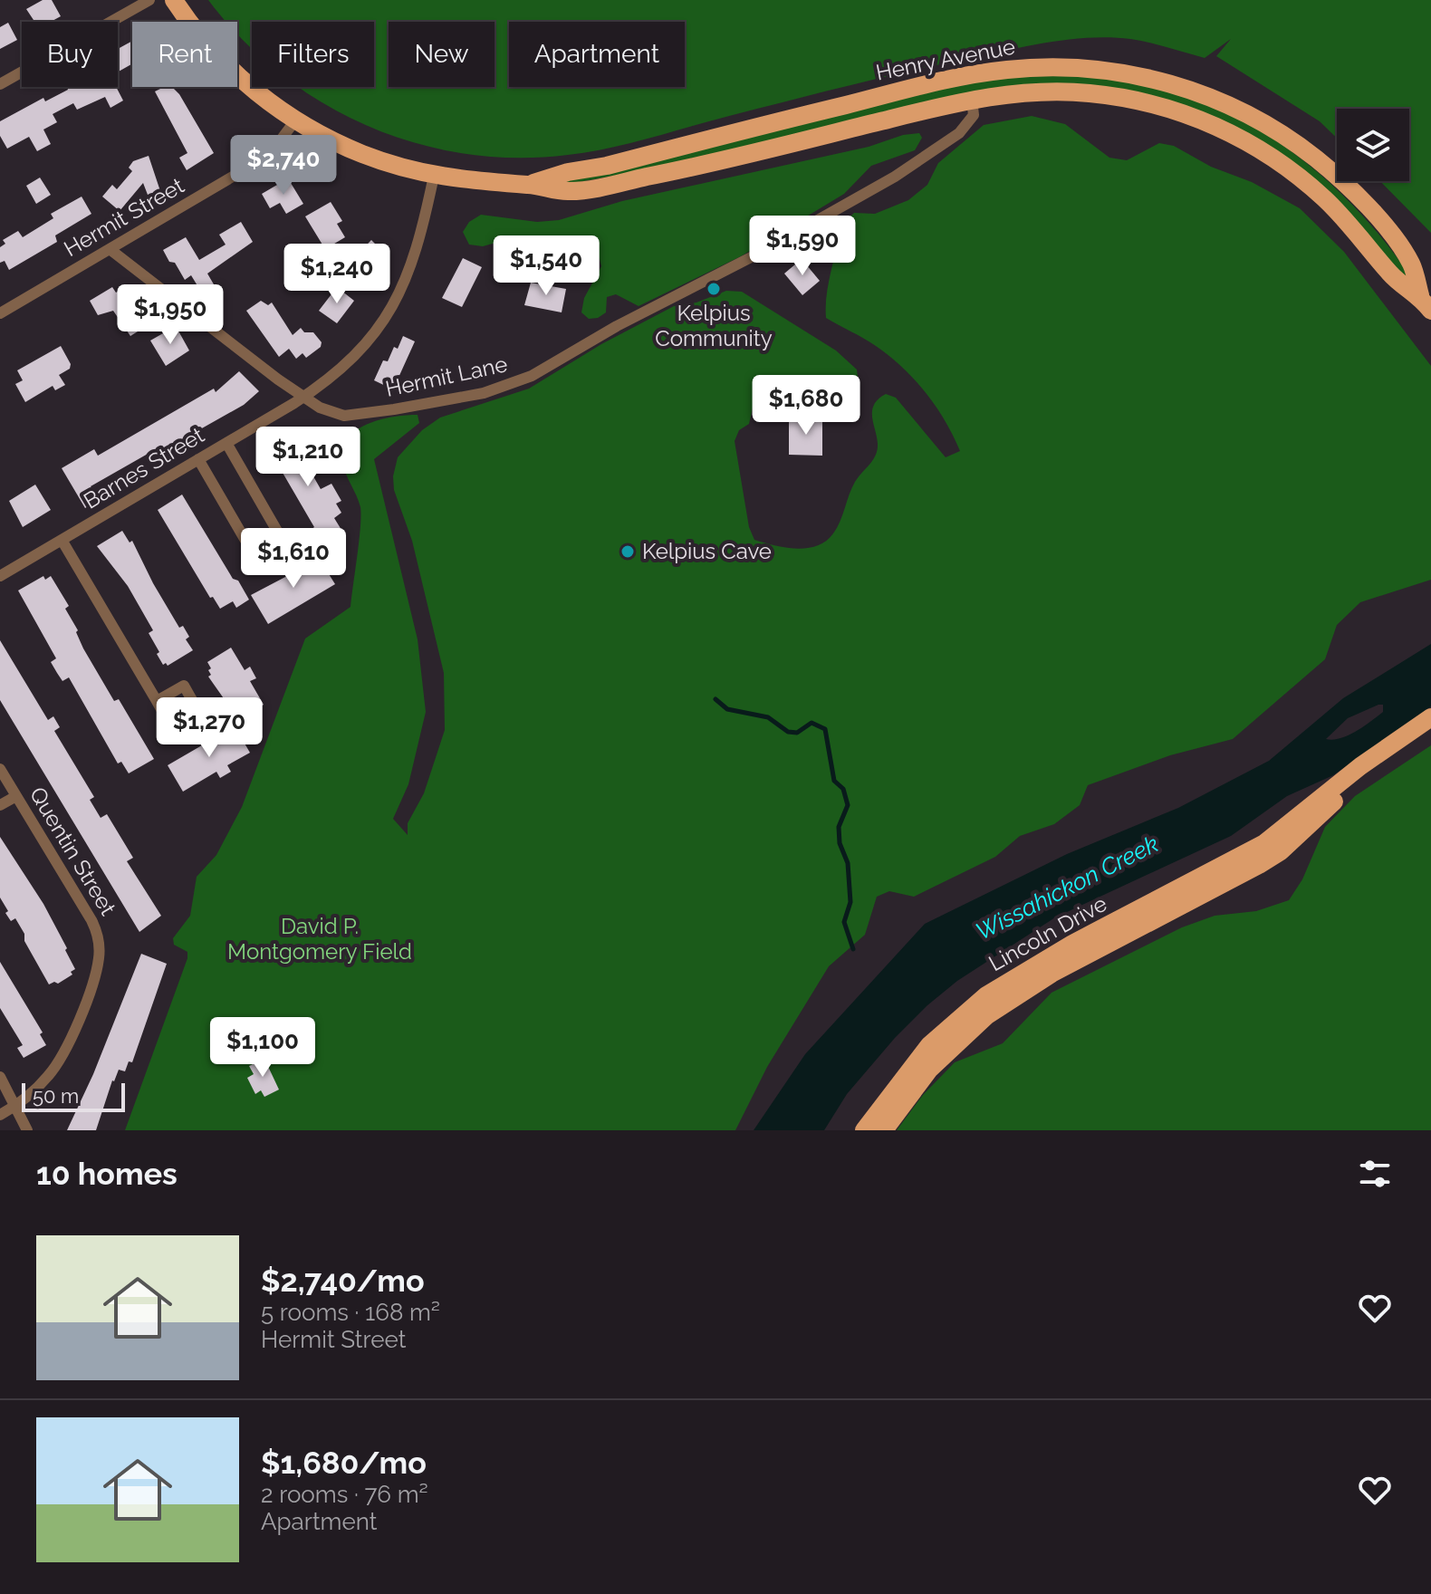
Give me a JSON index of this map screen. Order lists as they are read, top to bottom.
{
  "streets": {
    "main road": ["Henry Avenue", "Lincoln Drive"],
    "street": [
      "Hermit Street",
      "Hermit Lane",
      "Barnes Street",
      "Quentin Street"
    ]
  },
  "crossings": [
    ["Henry Avenue", "Hermit Street"],
    ["Henry Avenue", "Hermit Lane"],
    ["Henry Avenue", "Barnes Street"],
    ["Hermit Street", "Hermit Lane"],
    ["Hermit Lane", "Barnes Street"]
  ],
  "water": ["Wissahickon Creek"],
  "parks": ["David P. Montgomery Field"],
  "places": ["Kelpius Community", "Kelpius Cave"],
  "scale_bar": "50 m",
  "page": {
    "chip": [
      "Buy",
      "Rent",
      "Filters",
      "New",
      "Apartment"
    ],
    "price": [
      "$2,740",
      "$1,590",
      "$1,540",
      "$1,240",
      "$1,950",
      "$1,680",
      "$1,210",
      "$1,610",
      "$1,270",
      "$1,100"
    ],
    "scale": "50 m",
    "heading": "10 homes",
    "list": [
      {
        "name": "$2,740/mo",
        "note": "5 rooms · 168 m² · Hermit Street"
      },
      {
        "name": "$1,680/mo",
        "note": "2 rooms · 76 m² · Apartment"
      }
    ]
  }
}
